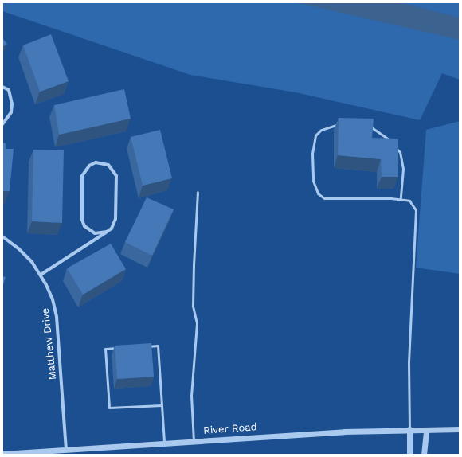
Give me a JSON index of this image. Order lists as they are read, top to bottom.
{
  "streets": {
    "street": ["Matthew Drive", "River Road"]
  },
  "crossings": [
    ["Matthew Drive", "River Road"]
  ]
}
